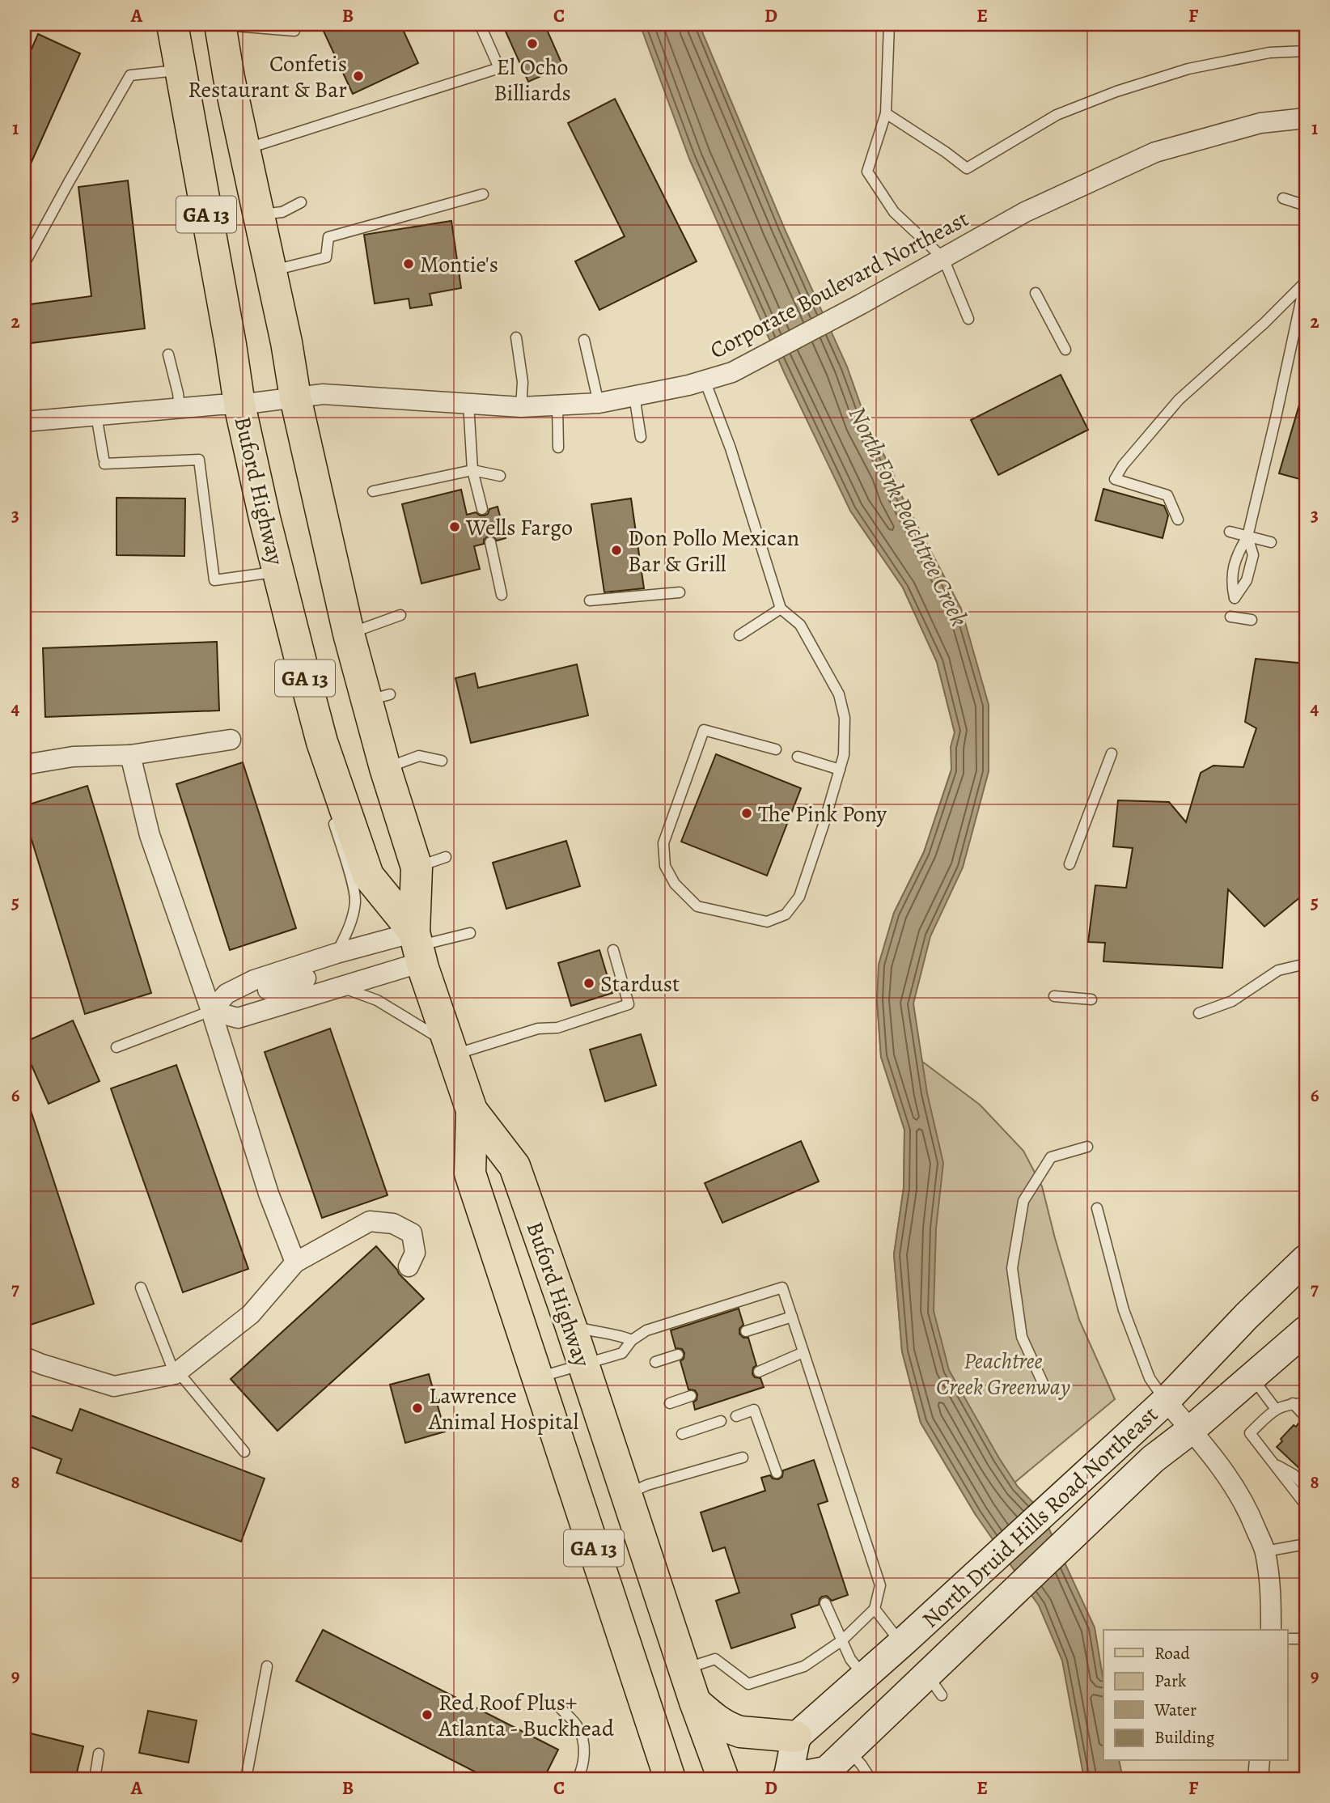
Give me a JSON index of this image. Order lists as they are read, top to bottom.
{
  "streets": {
    "main road": ["GA 13", "Buford Highway", "North Druid Hills Road Northeast"],
    "street": ["Corporate Boulevard Northeast"]
  },
  "crossings": [
    ["Corporate Boulevard Northeast", "Buford Highway"]
  ],
  "water": ["North Fork Peachtree Creek"],
  "parks": ["Peachtree Creek Greenway"],
  "places": [
    "El Ocho Billiards",
    "Confetis Restaurant & Bar",
    "Montie's",
    "Wells Fargo",
    "Don Pollo Mexican Bar & Grill",
    "The Pink Pony",
    "Stardust",
    "Lawrence Animal Hospital",
    "Red Roof Plus+ Atlanta - Buckhead"
  ],
  "legend": [
    "Road",
    "Park",
    "Water",
    "Building"
  ],
  "grid": {
    "columns": [
      "A",
      "B",
      "C",
      "D",
      "E",
      "F"
    ],
    "rows": [
      "1",
      "2",
      "3",
      "4",
      "5",
      "6",
      "7",
      "8",
      "9"
    ]
  }
}
